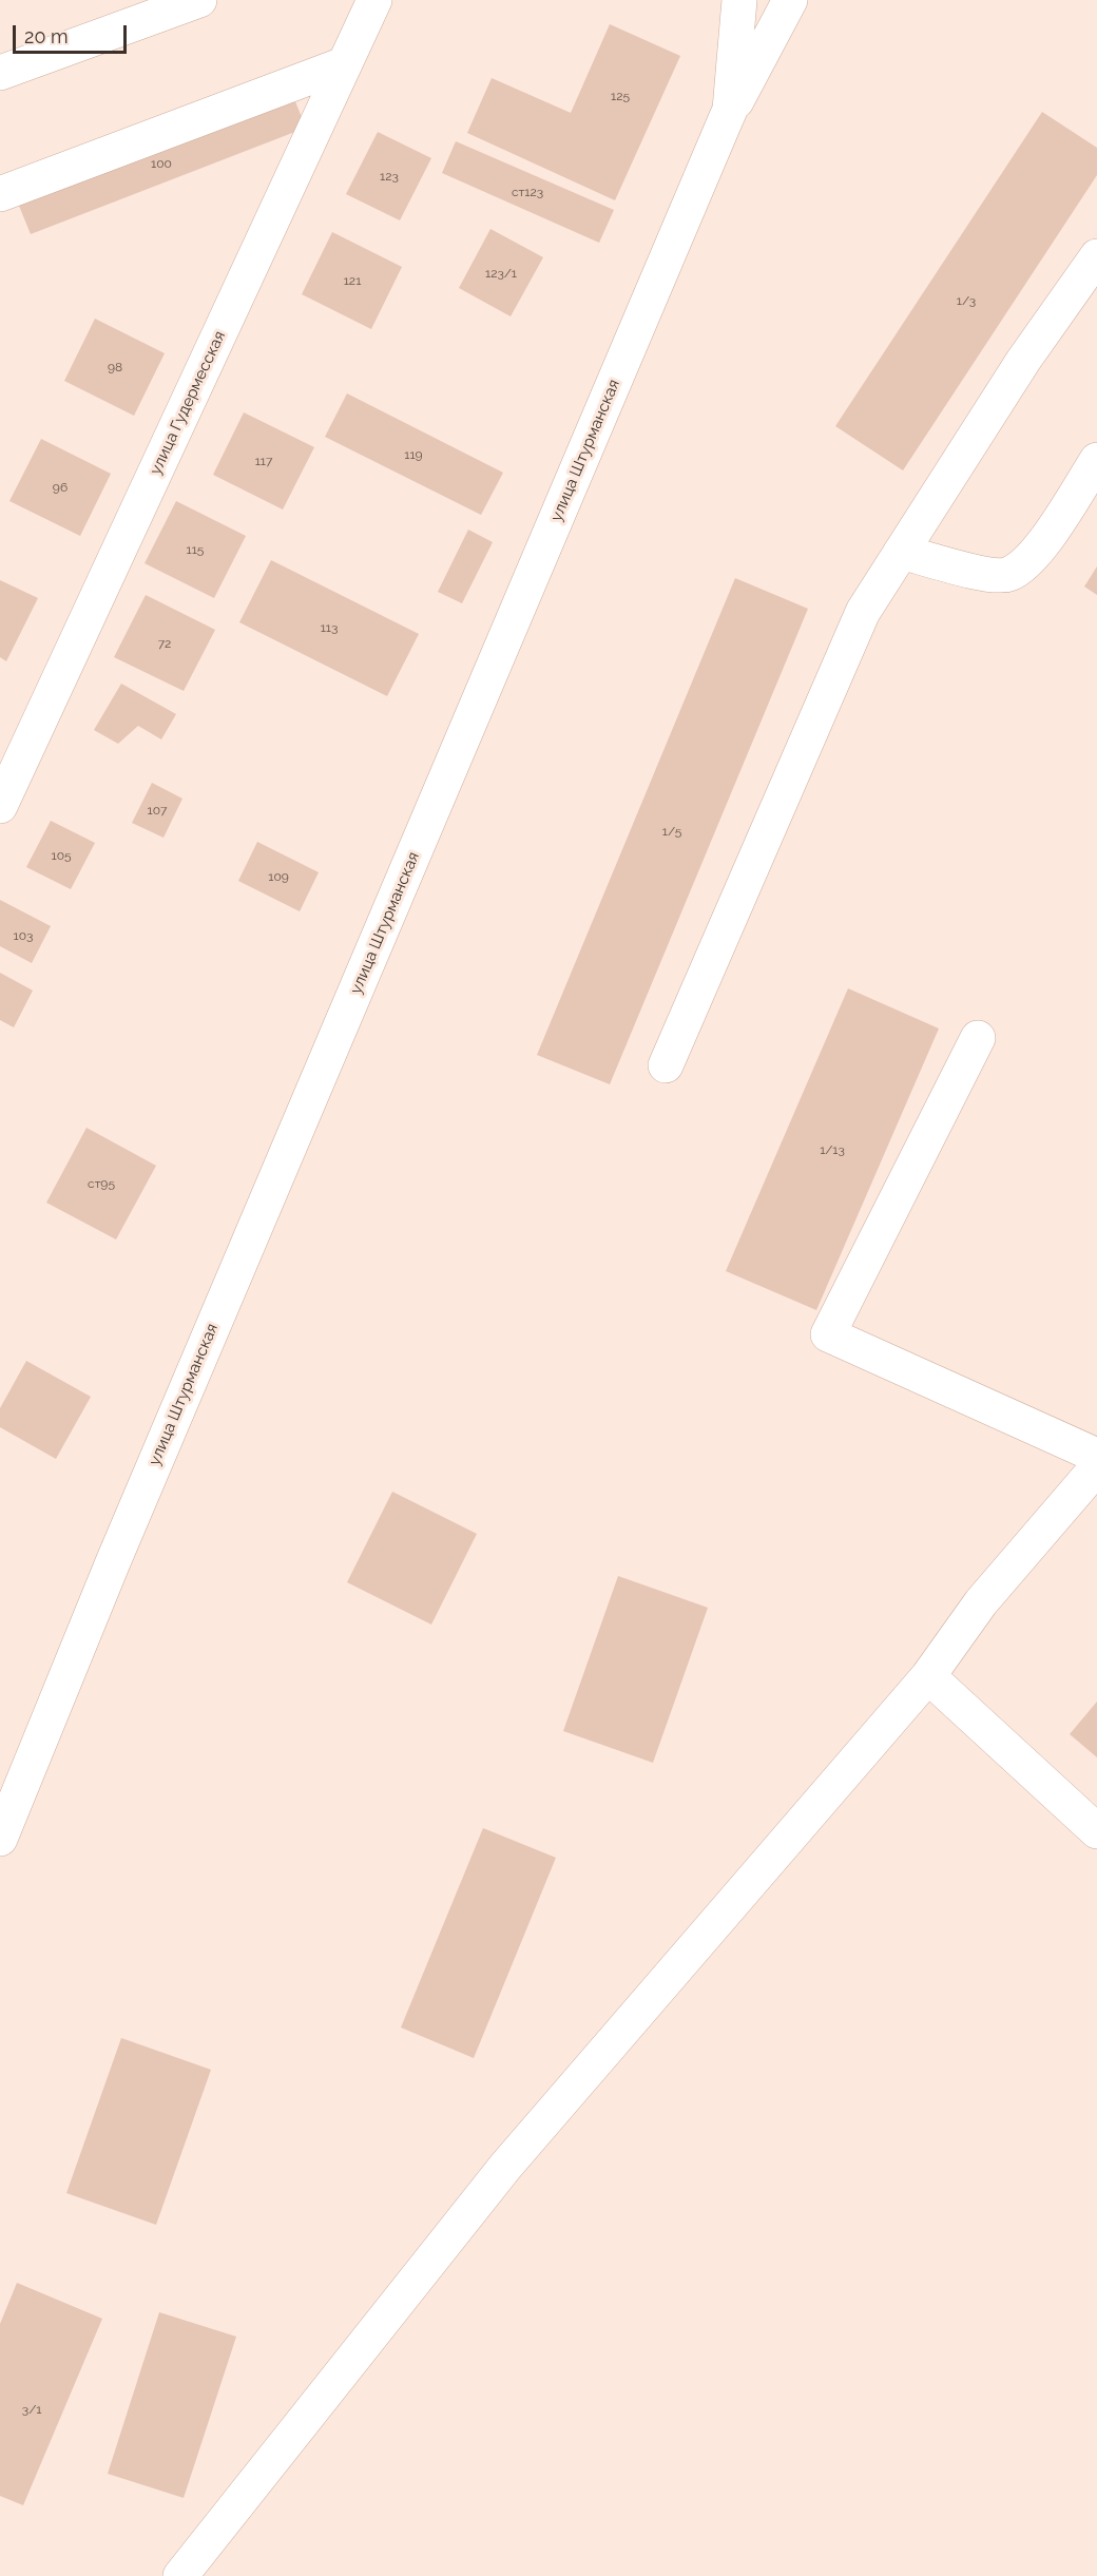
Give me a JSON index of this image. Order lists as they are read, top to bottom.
{
  "streets": {
    "main road": ["улица Гудермесская", "улица Штурманская"]
  },
  "house_numbers": [
    "125",
    "100",
    "123",
    "ст123",
    "123/1",
    "121",
    "1/3",
    "98",
    "119",
    "117",
    "96",
    "115",
    "113",
    "72",
    "107",
    "1/5",
    "105",
    "109",
    "103",
    "1/13",
    "ст95",
    "3/1"
  ],
  "scale_bar": "20 m"
}
